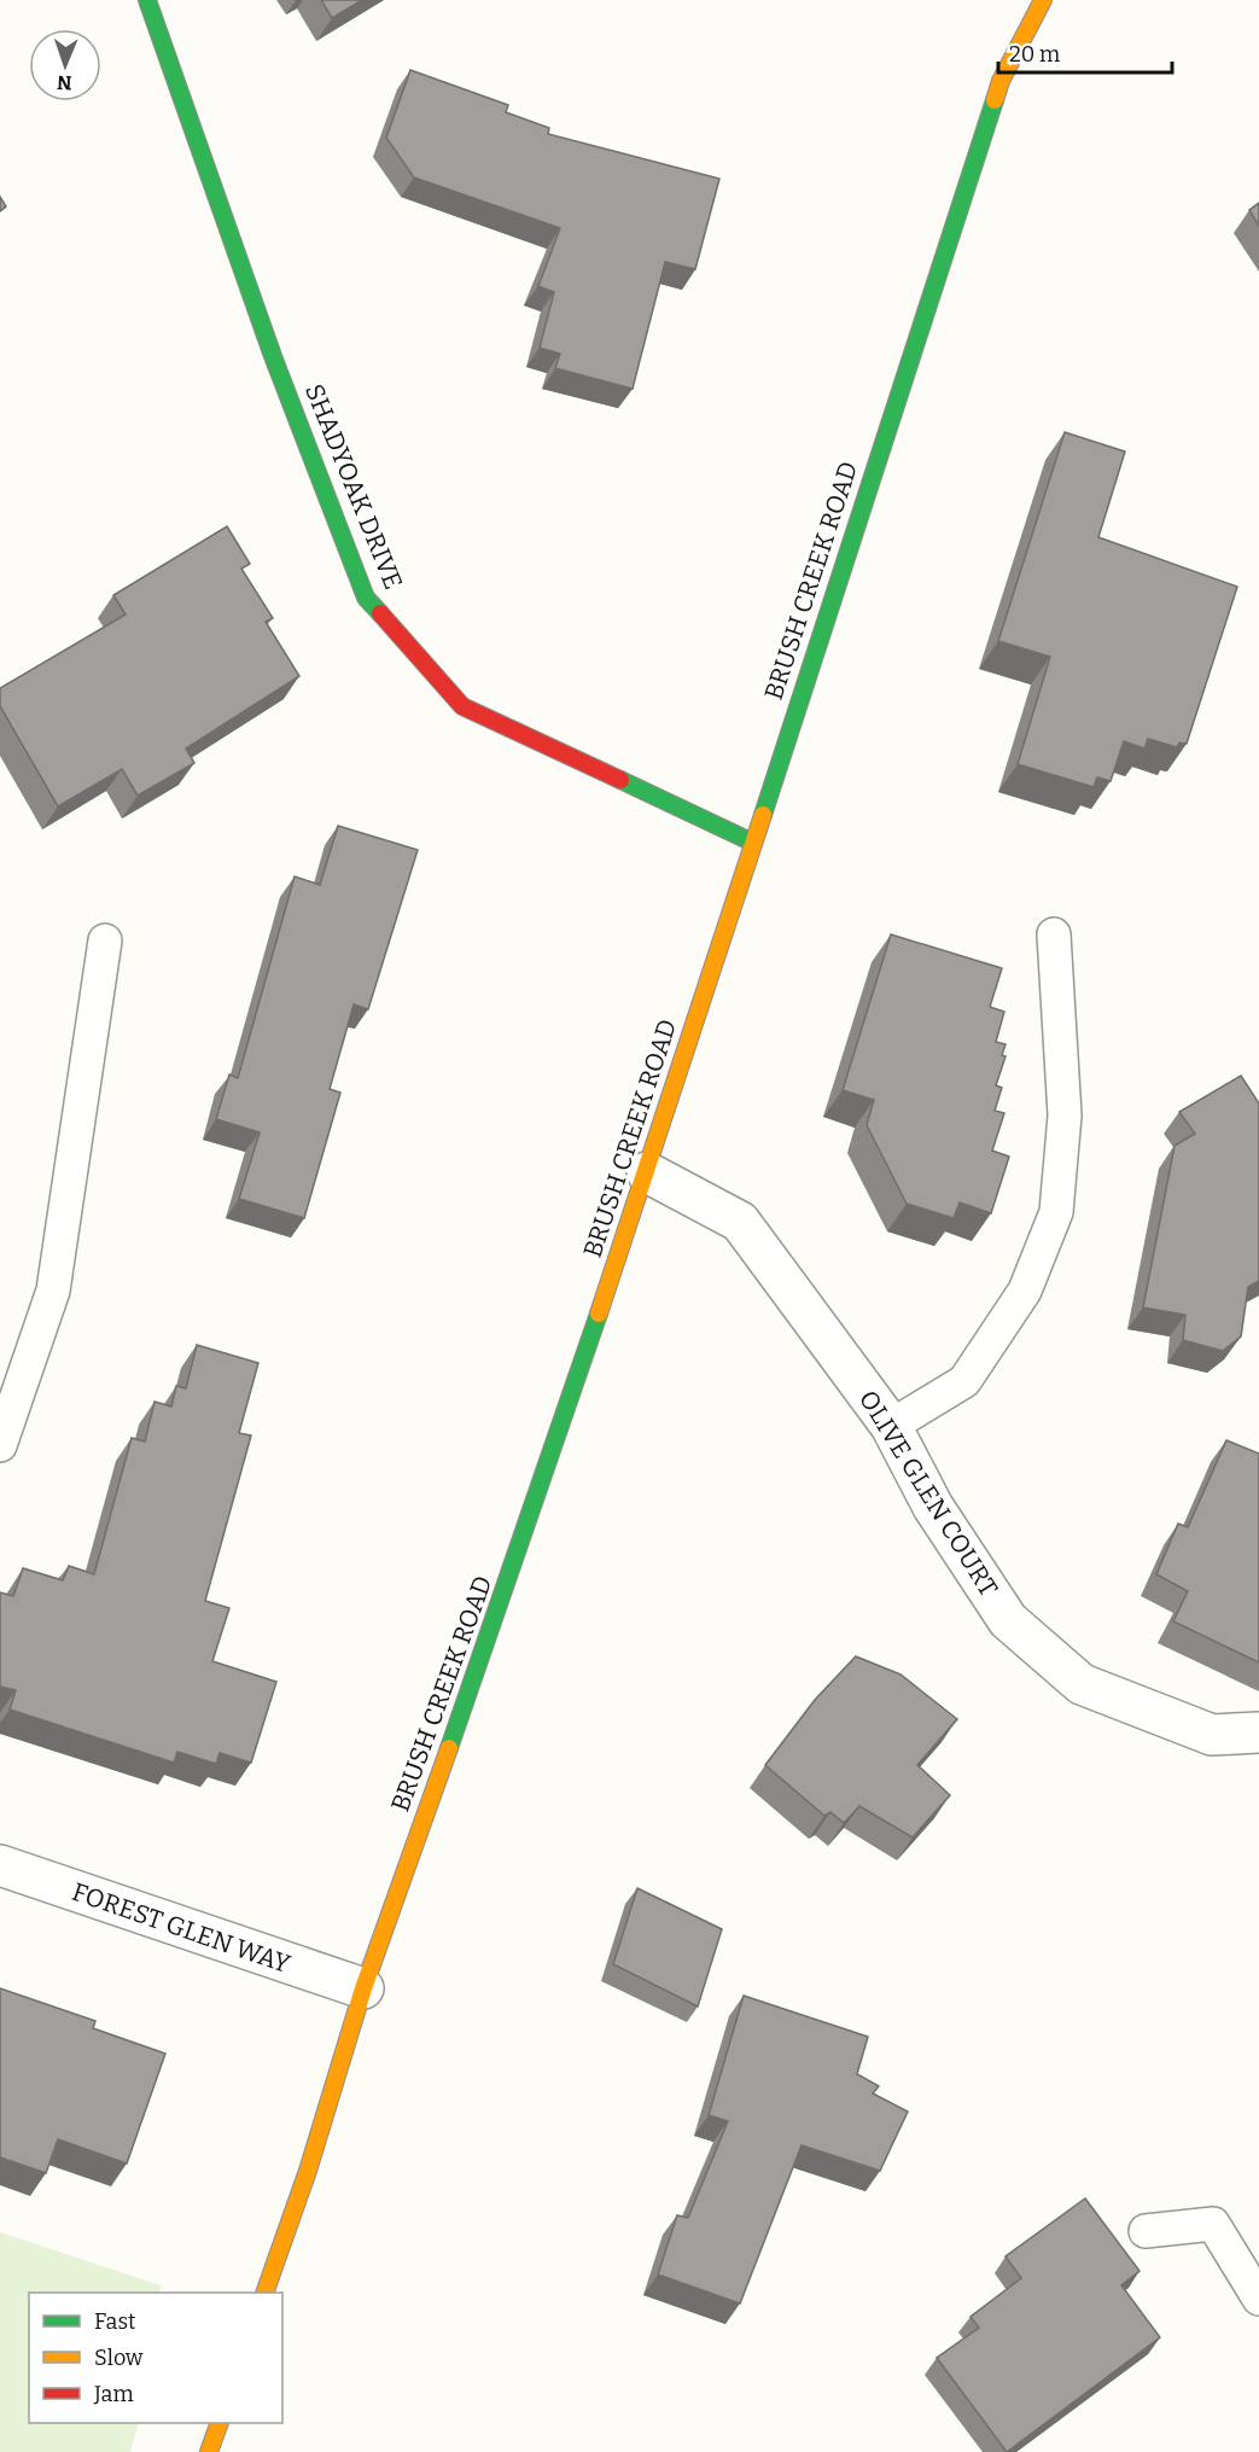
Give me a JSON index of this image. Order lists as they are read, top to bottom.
{
  "streets": {
    "street": [
      "SHADYOAK DRIVE",
      "BRUSH CREEK ROAD",
      "OLIVE GLEN COURT",
      "FOREST GLEN WAY"
    ]
  },
  "crossings": [
    ["SHADYOAK DRIVE", "BRUSH CREEK ROAD"],
    ["BRUSH CREEK ROAD", "OLIVE GLEN COURT"],
    ["BRUSH CREEK ROAD", "FOREST GLEN WAY"]
  ],
  "legend": ["Fast", "Slow", "Jam"],
  "scale_bar": "20 m",
  "north": "bottom"
}
